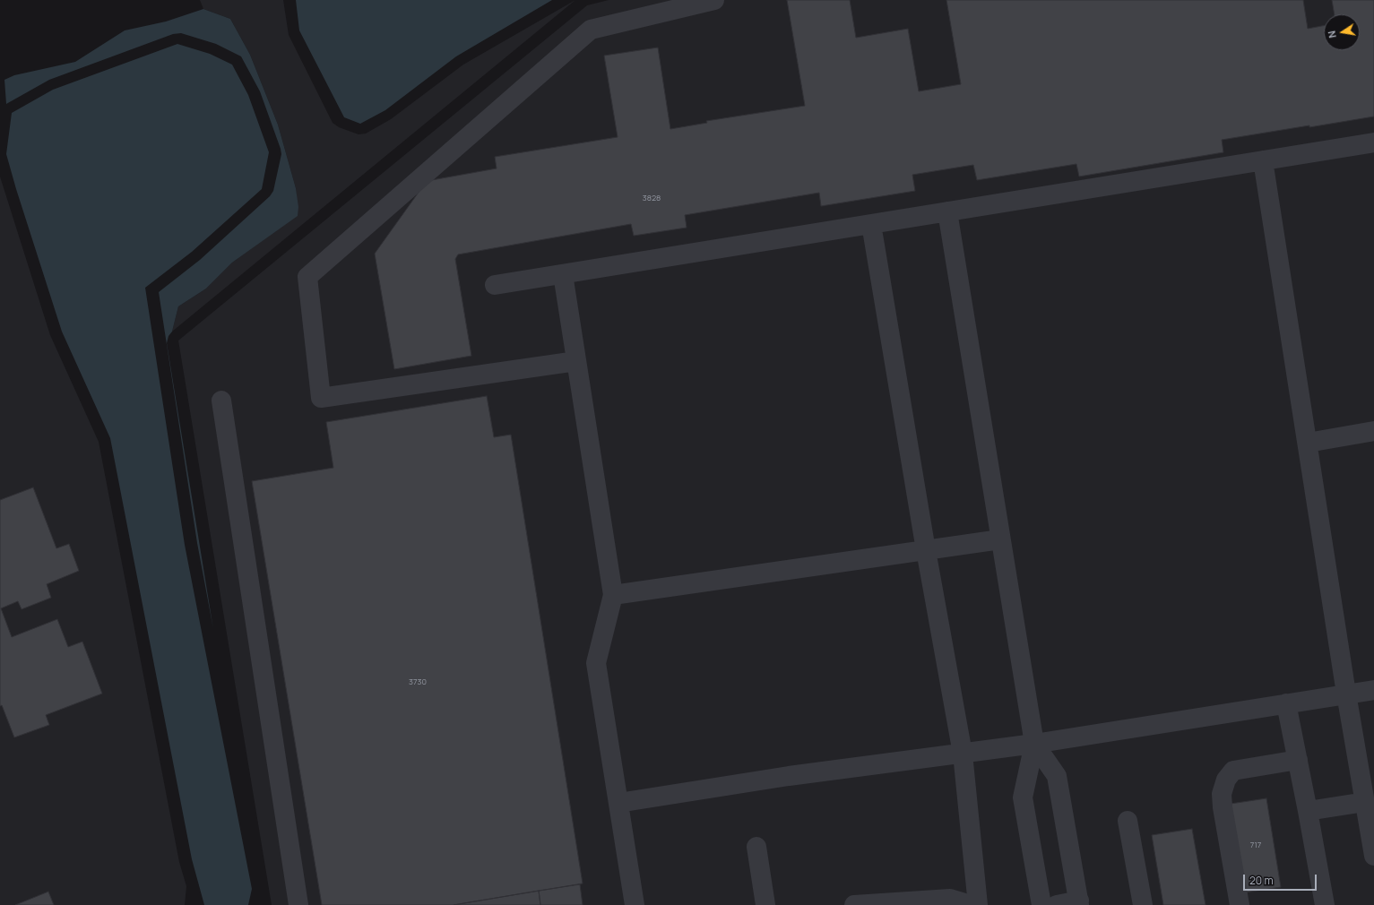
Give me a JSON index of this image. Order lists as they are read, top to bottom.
{
  "house_numbers": ["3828", "3730", "717"],
  "scale_bar": "20 m",
  "north": "left"
}
